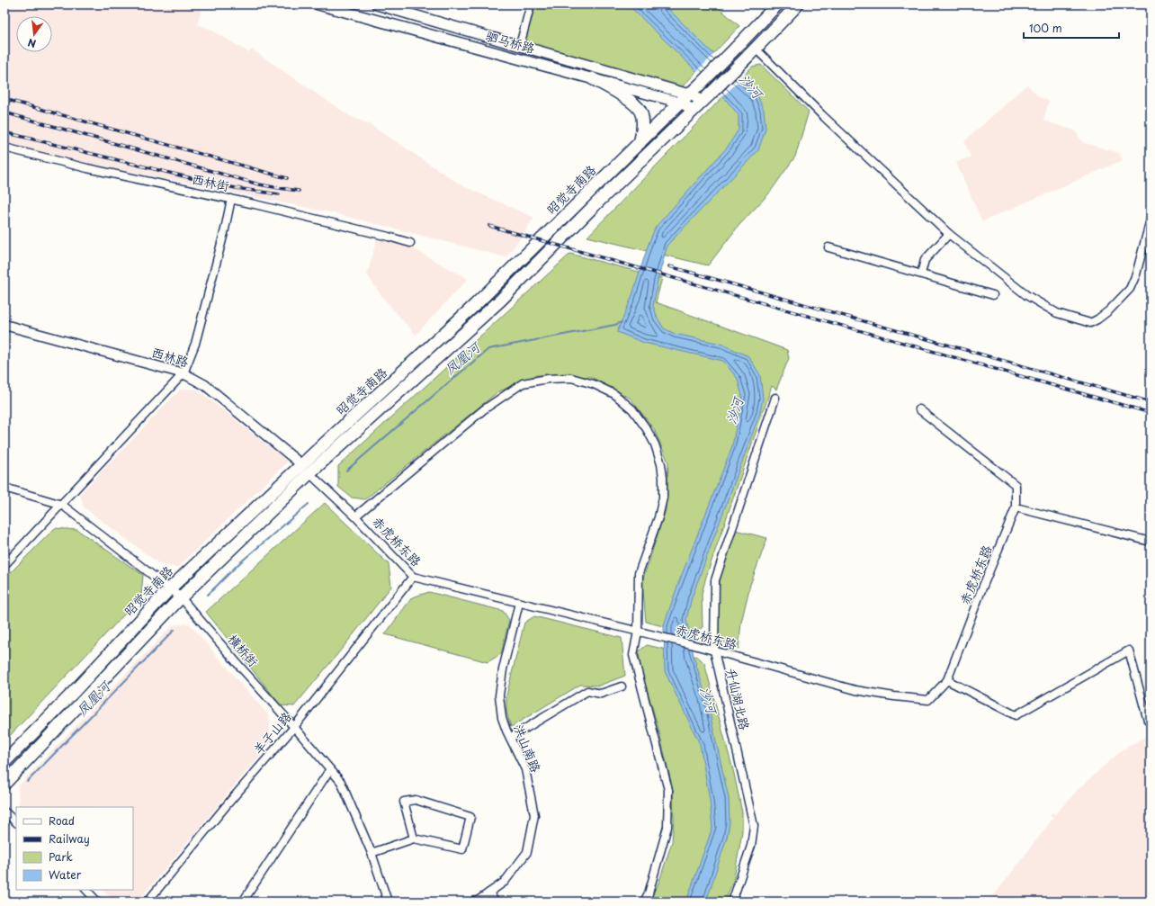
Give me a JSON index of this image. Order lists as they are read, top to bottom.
{
  "streets": {
    "main road": ["驷马桥路", "昭觉寺南路"],
    "street": [
      "西林街",
      "西林路",
      "赤虎桥东路",
      "横桥街",
      "升仙湖北路",
      "羊子山路",
      "洪山南路"
    ]
  },
  "crossings": [
    ["驷马桥路", "昭觉寺南路"],
    ["昭觉寺南路", "西林路"],
    ["昭觉寺南路", "赤虎桥东路"],
    ["昭觉寺南路", "横桥街"],
    ["西林路", "赤虎桥东路"],
    ["赤虎桥东路", "升仙湖北路"],
    ["赤虎桥东路", "羊子山路"],
    ["赤虎桥东路", "洪山南路"],
    ["横桥街", "羊子山路"]
  ],
  "water": ["沙河", "凤凰河"],
  "legend": [
    "Road",
    "Railway",
    "Park",
    "Water"
  ],
  "scale_bar": "100 m",
  "north": "bottom"
}
